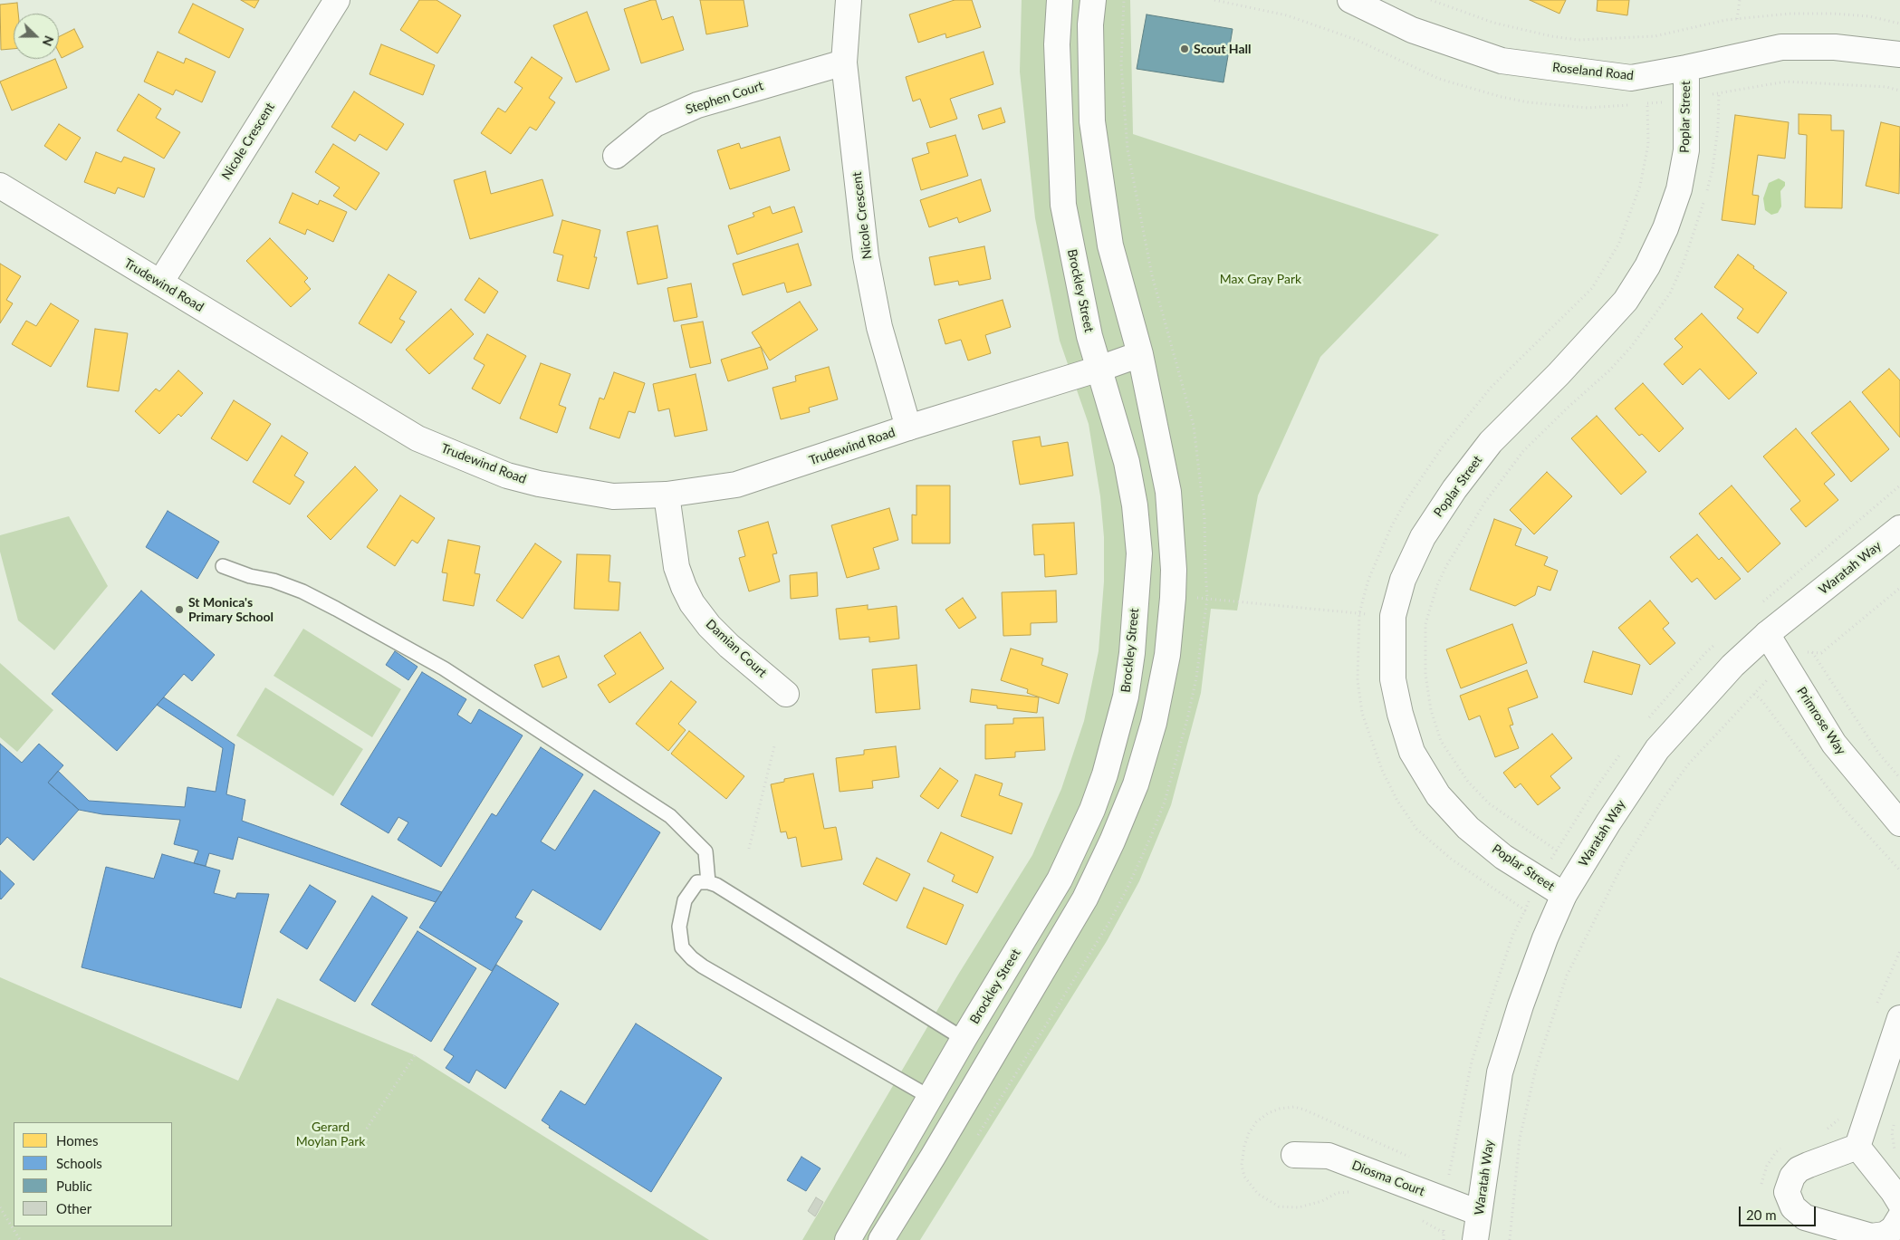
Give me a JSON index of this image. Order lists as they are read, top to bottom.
{
  "streets": {
    "street": [
      "Roseland Road",
      "Stephen Court",
      "Poplar Street",
      "Nicole Crescent",
      "Trudewind Road",
      "Brockley Street",
      "Waratah Way",
      "Damian Court",
      "Primrose Way",
      "Diosma Court"
    ]
  },
  "crossings": [
    ["Roseland Road", "Poplar Street"],
    ["Stephen Court", "Nicole Crescent"],
    ["Poplar Street", "Waratah Way"],
    ["Nicole Crescent", "Trudewind Road"],
    ["Trudewind Road", "Brockley Street"],
    ["Trudewind Road", "Damian Court"],
    ["Waratah Way", "Primrose Way"],
    ["Waratah Way", "Diosma Court"]
  ],
  "parks": ["Max Gray Park", "Gerard Moylan Park"],
  "places": ["Scout Hall", "St Monica's Primary School"],
  "legend": [
    "Homes",
    "Schools",
    "Public",
    "Other"
  ],
  "scale_bar": "20 m",
  "north": "right"
}
